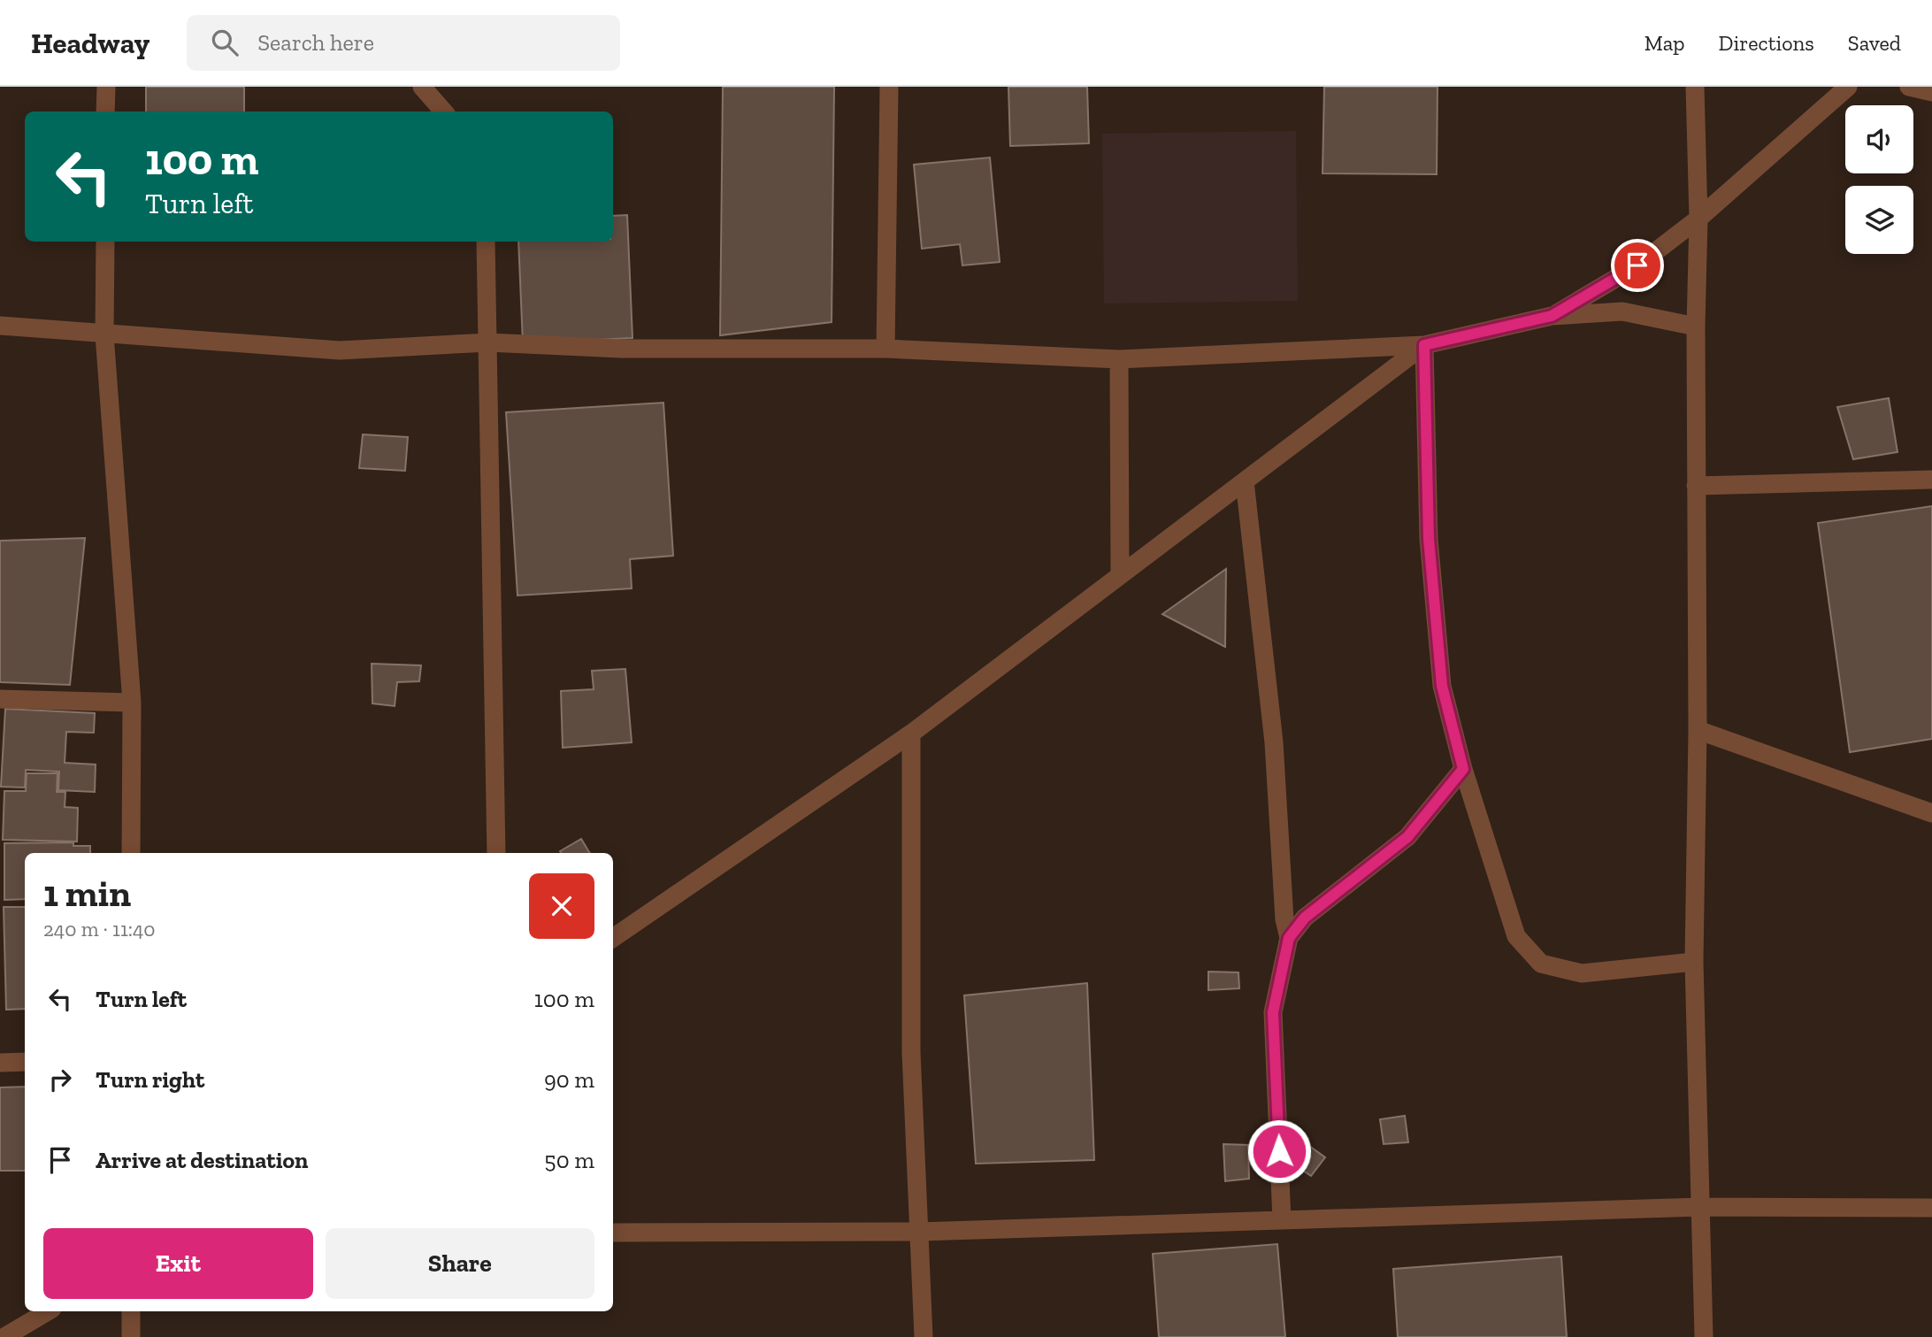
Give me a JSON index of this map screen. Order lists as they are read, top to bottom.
{
  "page": {
    "header": "Headway",
    "search": "Search here",
    "nav": ["Map", "Directions", "Saved"],
    "turn": ["100 m", "Turn left"],
    "heading": ["1 min", "240 m · 11:40"],
    "list": [
      {
        "name": "Turn left",
        "value": "100 m"
      },
      {
        "name": "Turn right",
        "value": "90 m"
      },
      {
        "name": "Arrive at destination",
        "value": "50 m"
      }
    ],
    "buttons": ["Exit", "Share"]
  }
}
